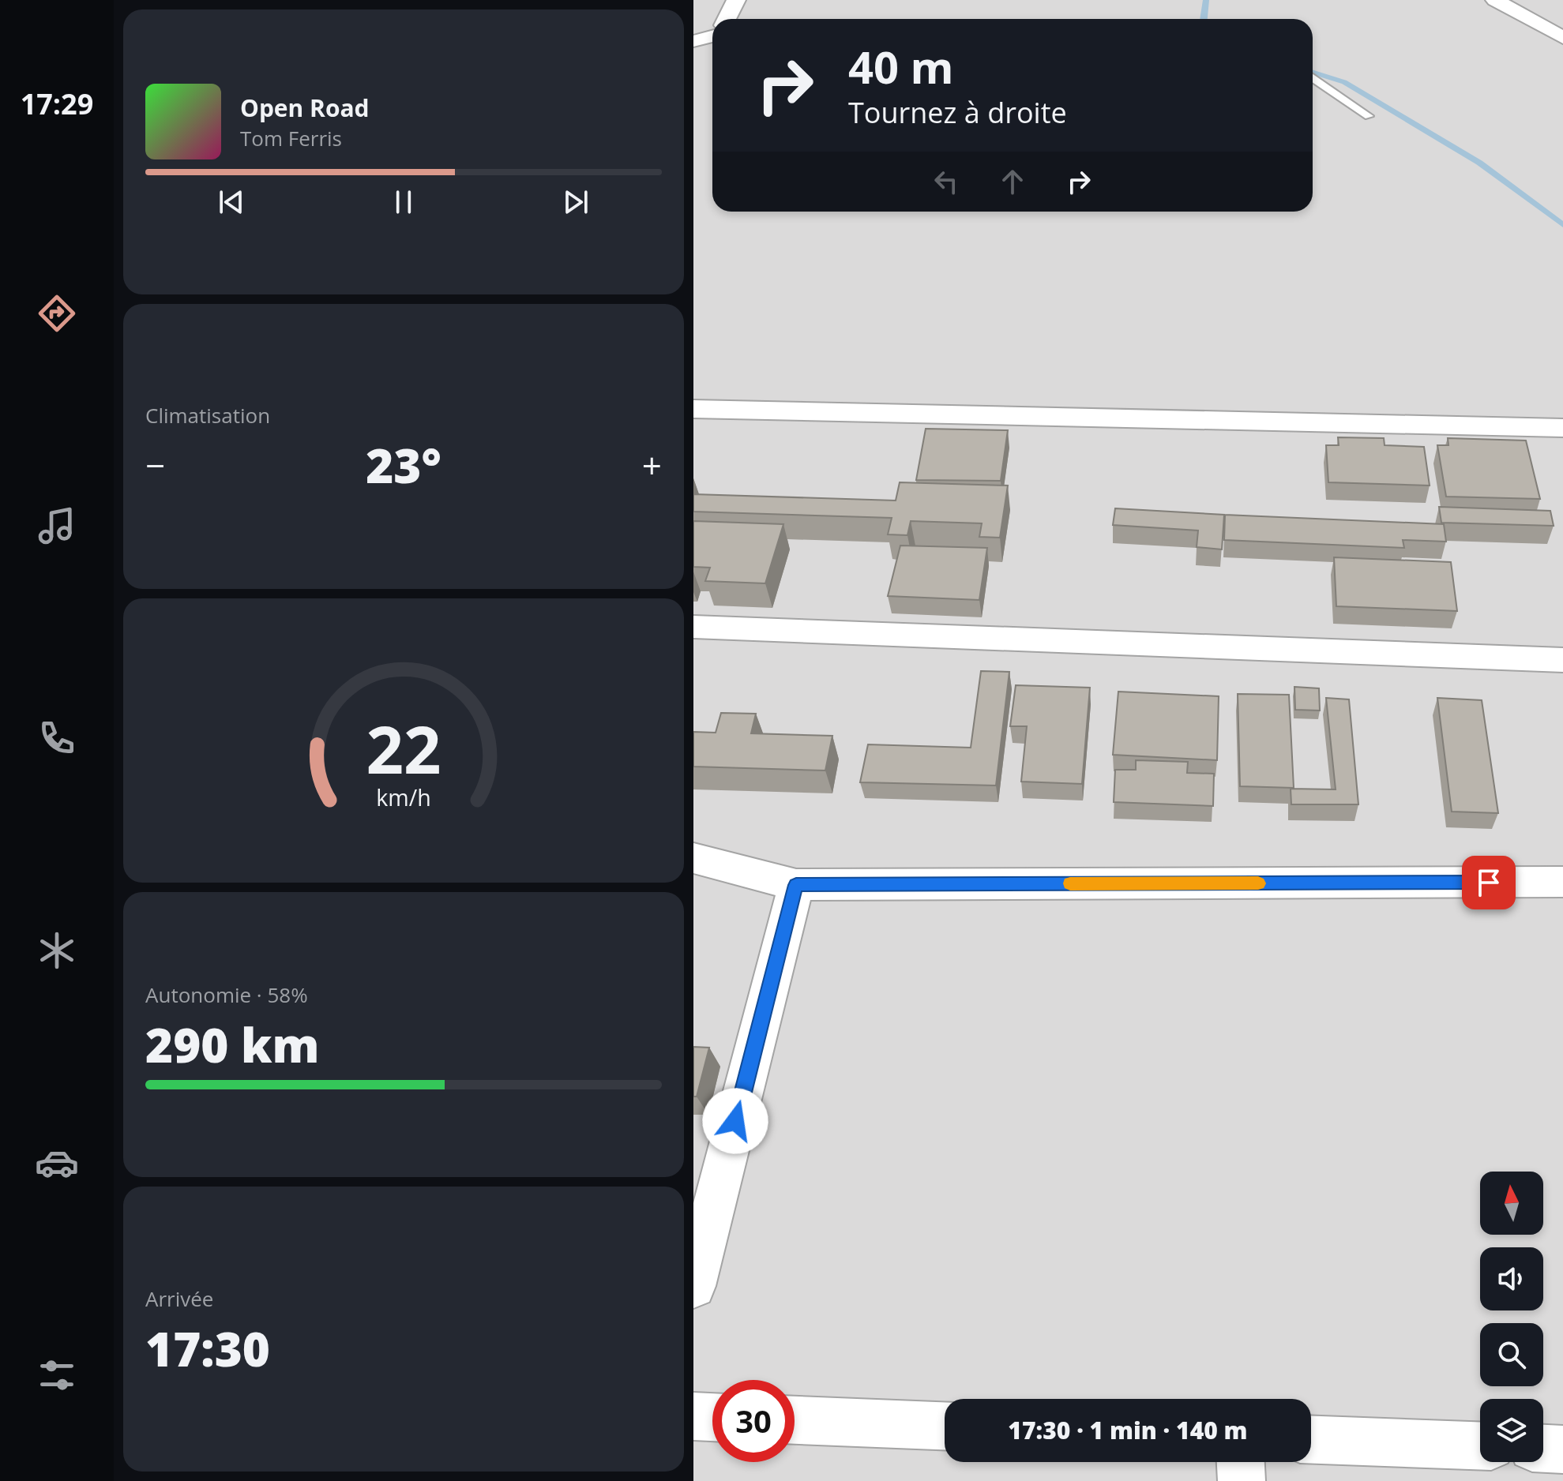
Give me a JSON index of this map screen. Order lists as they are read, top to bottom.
{
  "north": "top",
  "page": {
    "tabs": "17:29",
    "turn": ["40 m", "Tournez à droite"],
    "song": ["Open Road", "Tom Ferris"],
    "tile": [
      "Climatisation",
      ["Autonomie · 58%", "290 km"],
      ["Arrivée", "17:30"]
    ],
    "heat": ["−", "23°", "+"],
    "limit": "30",
    "trip": "17:30 · 1 min · 140 m",
    "gauge": ["22", "km/h"]
  }
}
